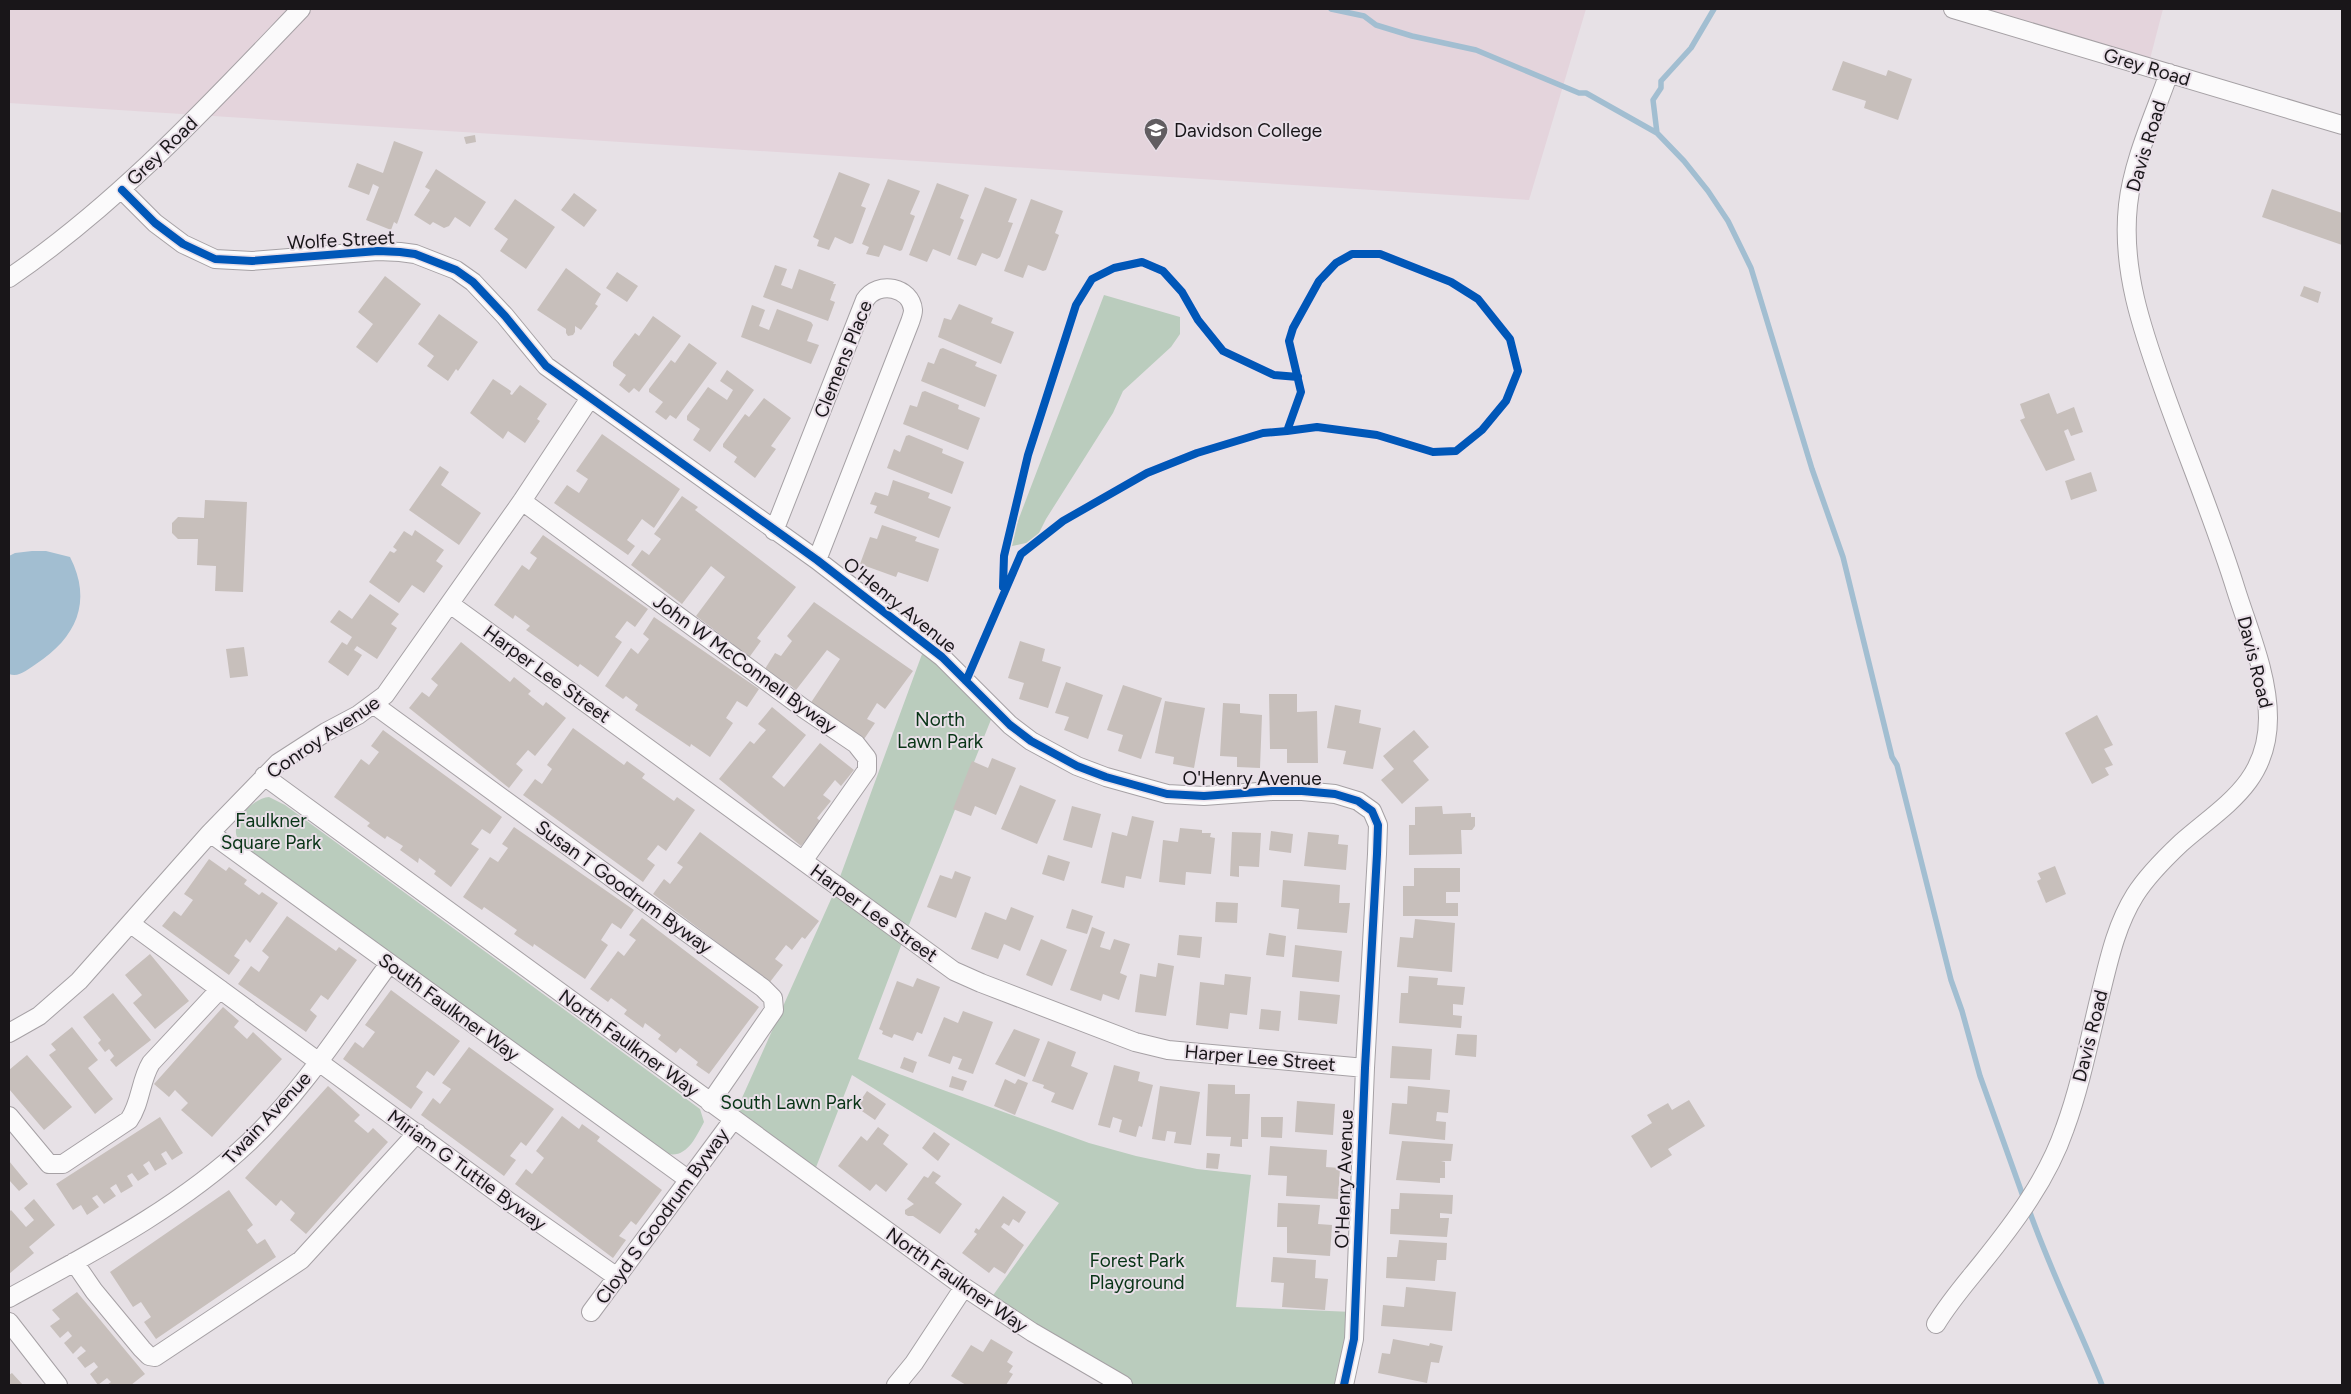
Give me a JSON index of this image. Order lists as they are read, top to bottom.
{
  "streets": {
    "street": [
      "Grey Road",
      "Davis Road",
      "Wolfe Street",
      "Clemens Place",
      "O'Henry Avenue",
      "John W McConnell Byway",
      "Harper Lee Street",
      "Conroy Avenue",
      "Susan T Goodrum Byway",
      "South Faulkner Way",
      "North Faulkner Way",
      "Twain Avenue",
      "Miriam G Tuttle Byway",
      "Cloyd S Goodrum Byway"
    ]
  },
  "crossings": [
    ["Grey Road", "Davis Road"],
    ["Grey Road", "Wolfe Street"],
    ["Wolfe Street", "O'Henry Avenue"],
    ["Wolfe Street", "Conroy Avenue"],
    ["Clemens Place", "O'Henry Avenue"],
    ["O'Henry Avenue", "Harper Lee Street"],
    ["O'Henry Avenue", "Conroy Avenue"],
    ["John W McConnell Byway", "Harper Lee Street"],
    ["John W McConnell Byway", "Conroy Avenue"],
    ["Harper Lee Street", "Conroy Avenue"],
    ["Conroy Avenue", "Susan T Goodrum Byway"],
    ["Conroy Avenue", "South Faulkner Way"],
    ["Conroy Avenue", "North Faulkner Way"],
    ["Conroy Avenue", "Miriam G Tuttle Byway"],
    ["Susan T Goodrum Byway", "North Faulkner Way"],
    ["South Faulkner Way", "Twain Avenue"],
    ["South Faulkner Way", "Cloyd S Goodrum Byway"],
    ["North Faulkner Way", "Cloyd S Goodrum Byway"],
    ["Twain Avenue", "Miriam G Tuttle Byway"],
    ["Miriam G Tuttle Byway", "Cloyd S Goodrum Byway"]
  ],
  "parks": [
    "North Lawn Park",
    "Faulkner Square Park",
    "South Lawn Park",
    "Forest Park Playground"
  ],
  "places": {
    "school or university": ["Davidson College"]
  }
}
